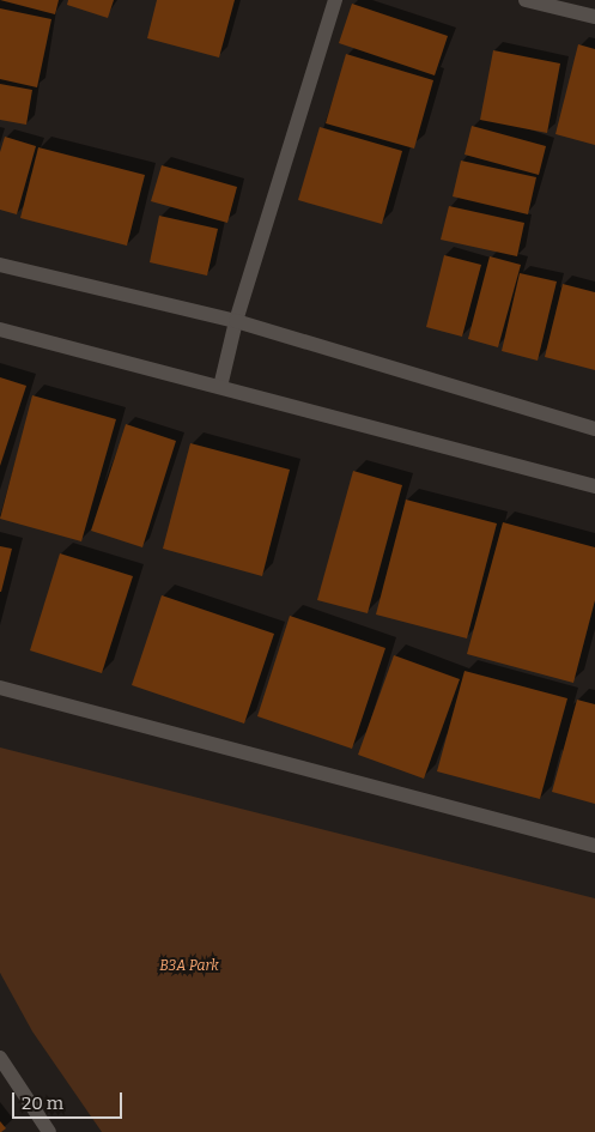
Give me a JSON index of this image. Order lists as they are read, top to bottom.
{
  "parks": ["B3A Park"],
  "scale_bar": "20 m"
}
